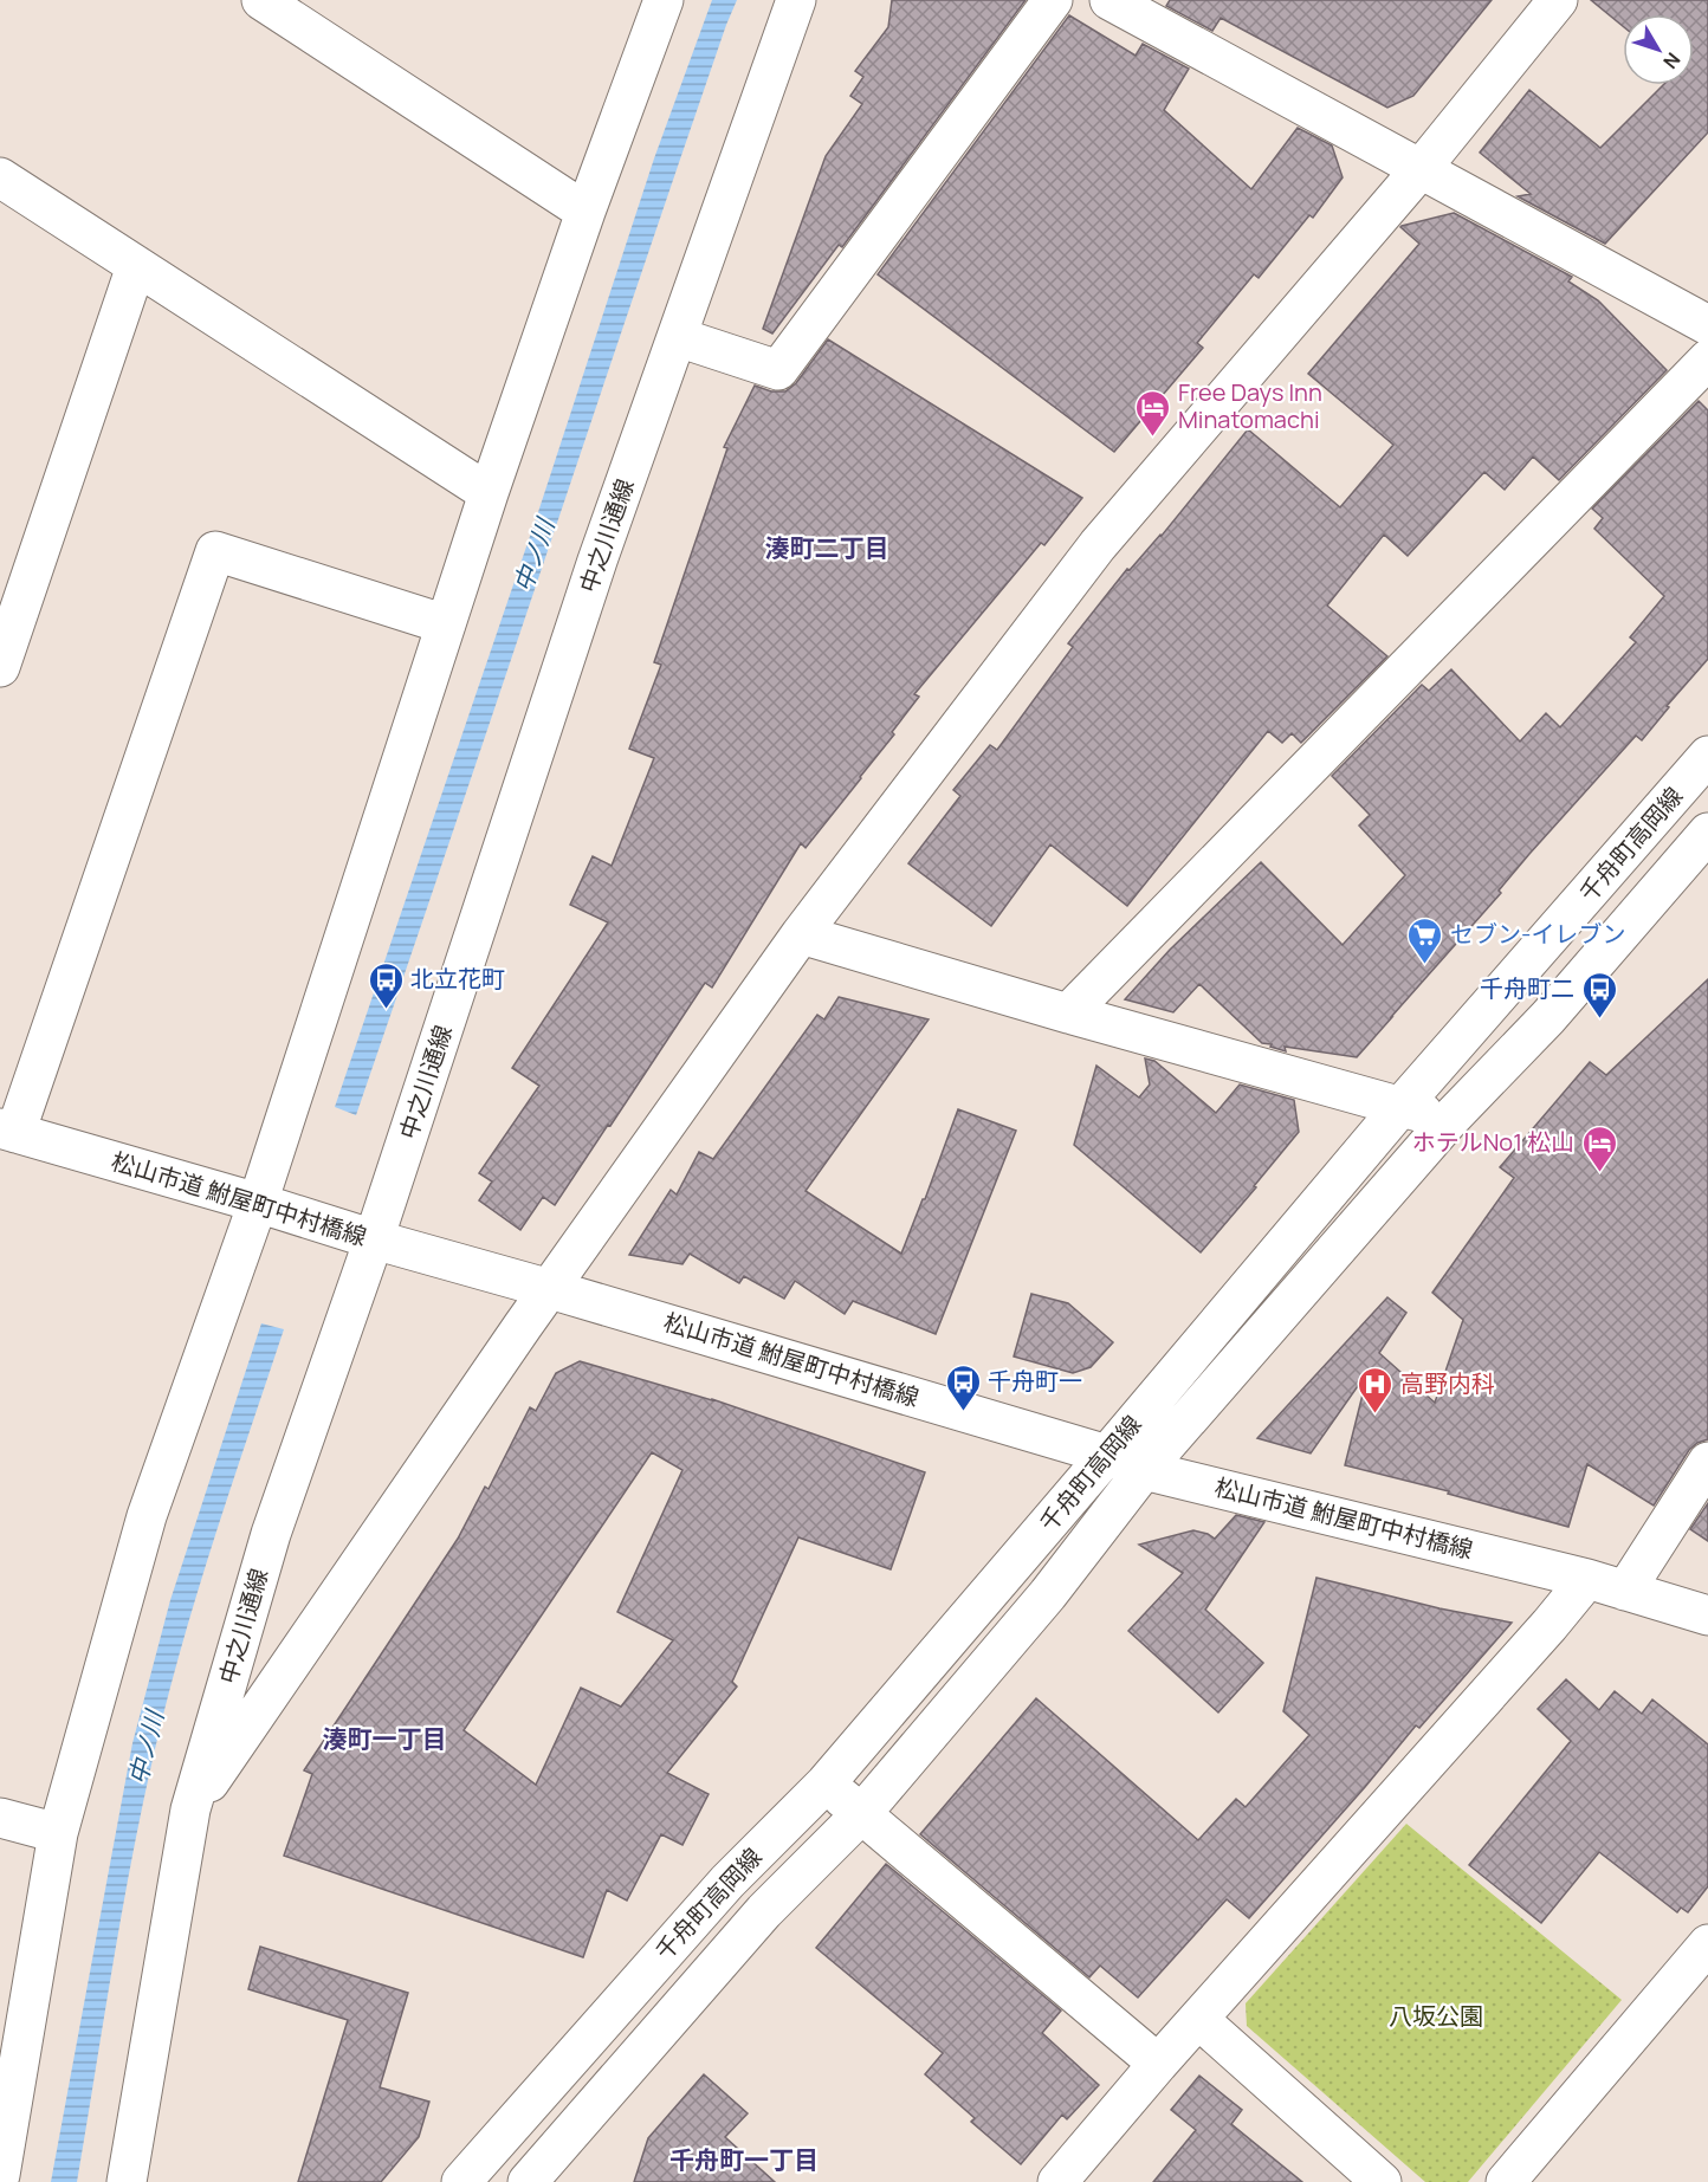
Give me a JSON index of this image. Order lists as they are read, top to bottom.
{
  "streets": {
    "street": ["中之川通線", "千舟町高岡線", "松山市道 鮒屋町中村橋線"]
  },
  "crossings": [
    ["中之川通線", "松山市道 鮒屋町中村橋線"],
    ["千舟町高岡線", "松山市道 鮒屋町中村橋線"]
  ],
  "districts": ["湊町二丁目", "湊町一丁目", "千舟町一丁目"],
  "water": ["中ノ川"],
  "parks": ["八坂公園"],
  "places": {
    "hotel": ["Free Days Inn Minatomachi", "ホテルNo1 松山"],
    "supermarket": ["セブン-イレブン"],
    "bus stop": ["北立花町", "千舟町二", "千舟町一"],
    "hospital": ["高野内科"]
  },
  "north": "bottom right"
}
